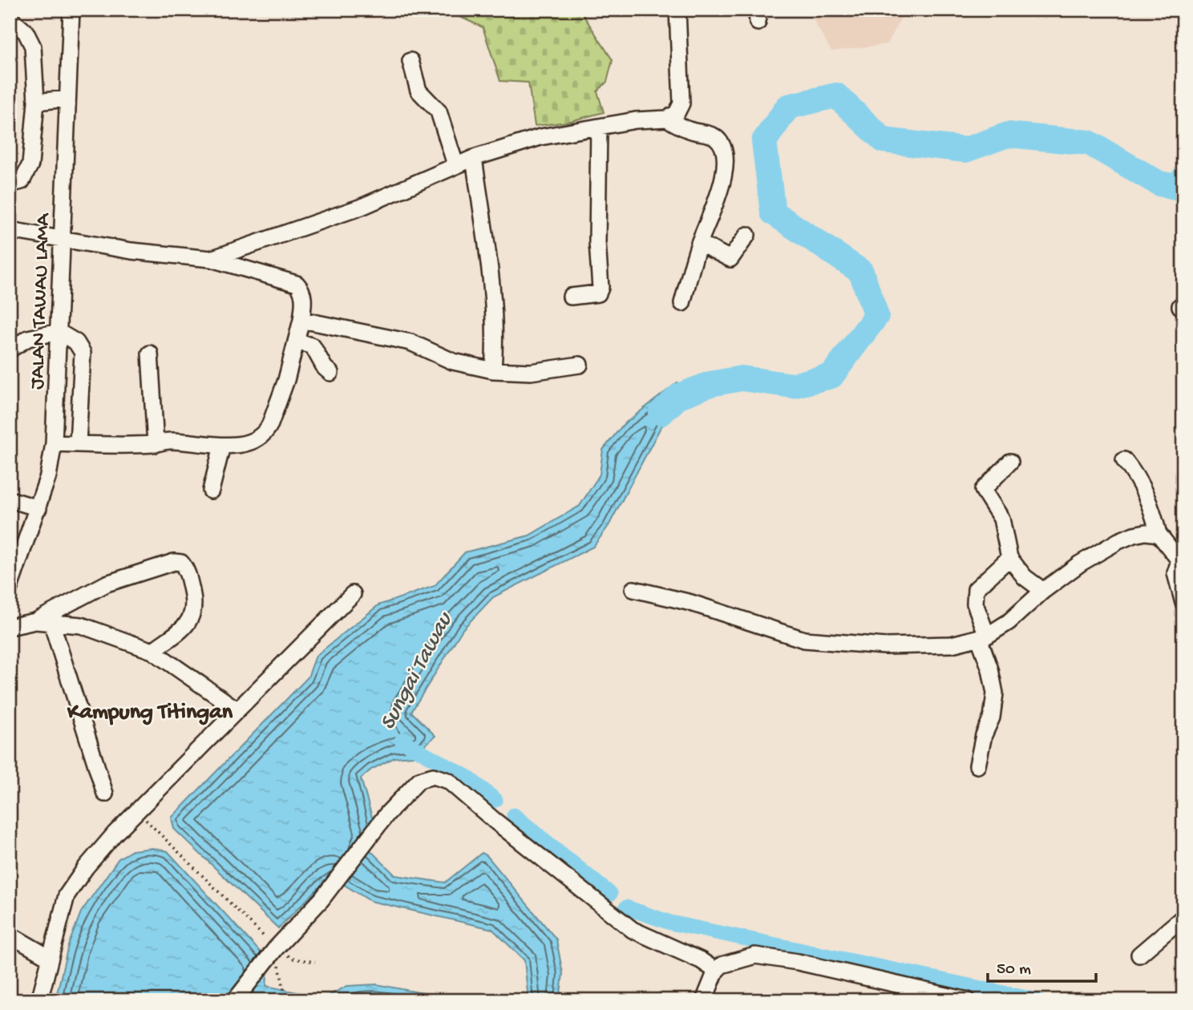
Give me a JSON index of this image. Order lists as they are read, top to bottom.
{
  "streets": {
    "street": ["JALAN TAWAU LAMA"]
  },
  "districts": ["Kampung Titingan"],
  "water": ["Sungai Tawau"],
  "scale_bar": "50 m"
}
